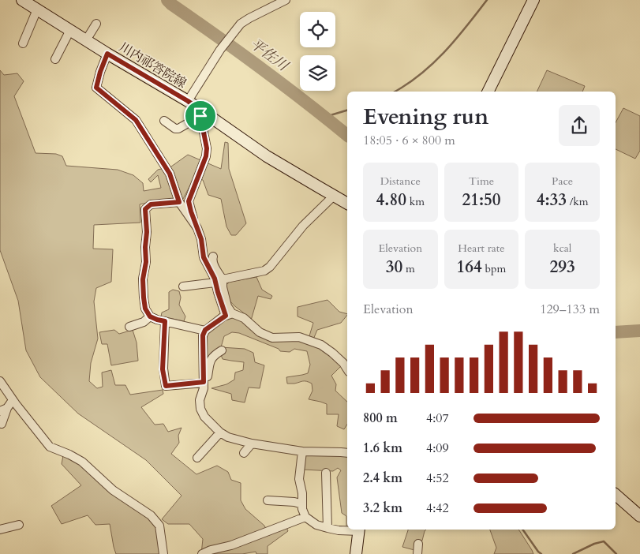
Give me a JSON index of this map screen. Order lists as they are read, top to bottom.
{
  "streets": {
    "main road": ["川内祁答院線"]
  },
  "water": ["平佐川"],
  "page": {
    "heading": ["Evening run", "18:05 · 6 × 800 m"],
    "stats": [
      ["Distance", "4.80 km"],
      ["Time", "21:50"],
      ["Pace", "4:33 /km"],
      ["Elevation", "30 m"],
      ["Heart rate", "164 bpm"],
      ["kcal", "293"]
    ],
    "chart": ["Elevation", "129–133 m"],
    "list": [
      {
        "name": "800 m",
        "note": "4:07"
      },
      {
        "name": "1.6 km",
        "note": "4:09"
      },
      {
        "name": "2.4 km",
        "note": "4:52"
      },
      {
        "name": "3.2 km",
        "note": "4:42"
      }
    ]
  }
}
